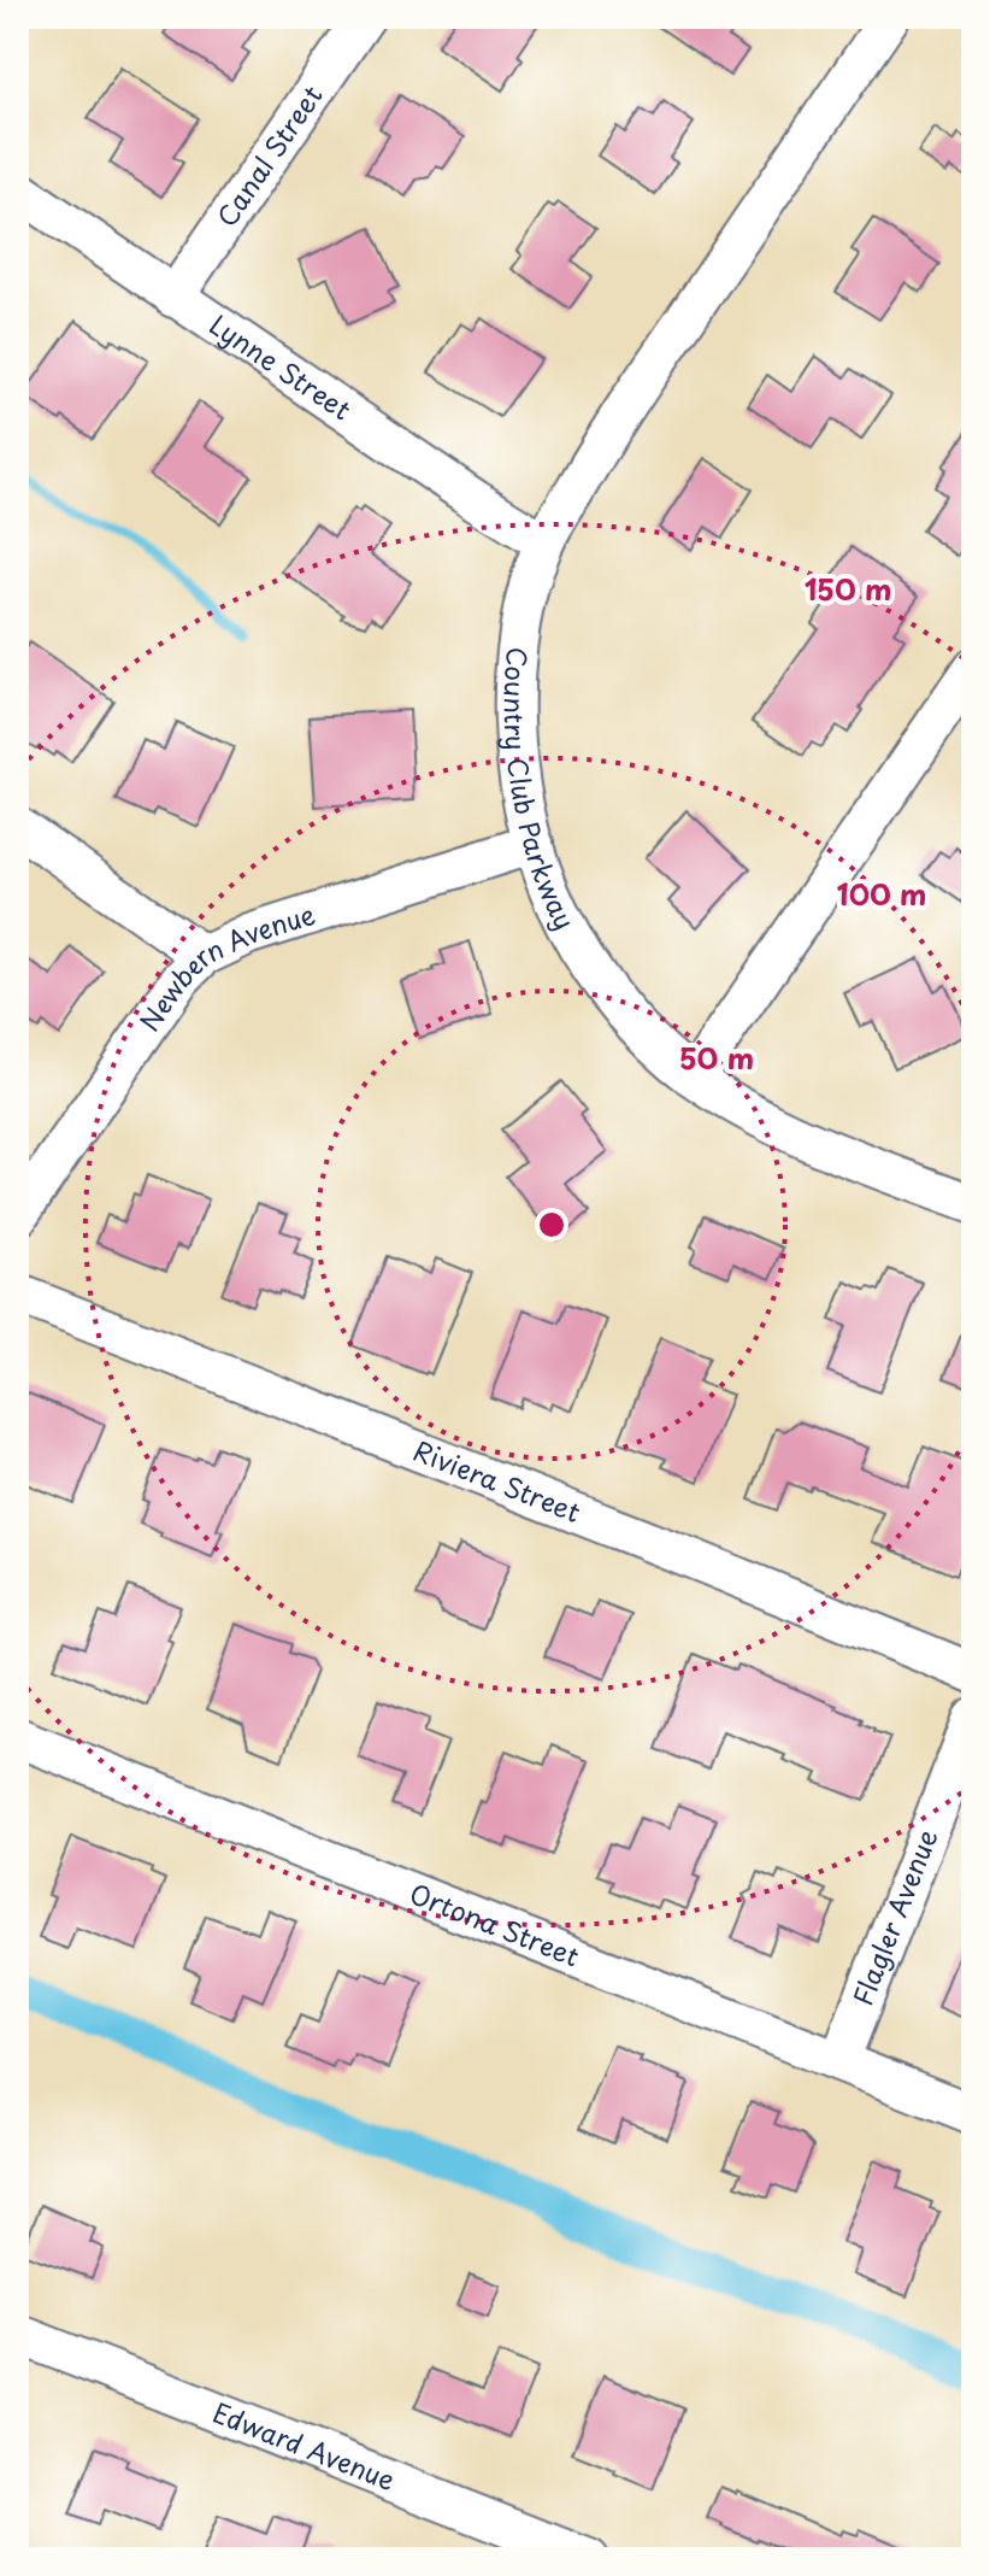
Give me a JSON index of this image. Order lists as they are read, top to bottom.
{
  "streets": {
    "street": [
      "Canal Street",
      "Lynne Street",
      "Country Club Parkway",
      "Newbern Avenue",
      "Riviera Street",
      "Flagler Avenue",
      "Ortona Street",
      "Edward Avenue"
    ]
  },
  "crossings": [
    ["Canal Street", "Lynne Street"],
    ["Lynne Street", "Country Club Parkway"],
    ["Country Club Parkway", "Newbern Avenue"],
    ["Flagler Avenue", "Ortona Street"]
  ],
  "rings": ["150 m", "100 m", "50 m"]
}
